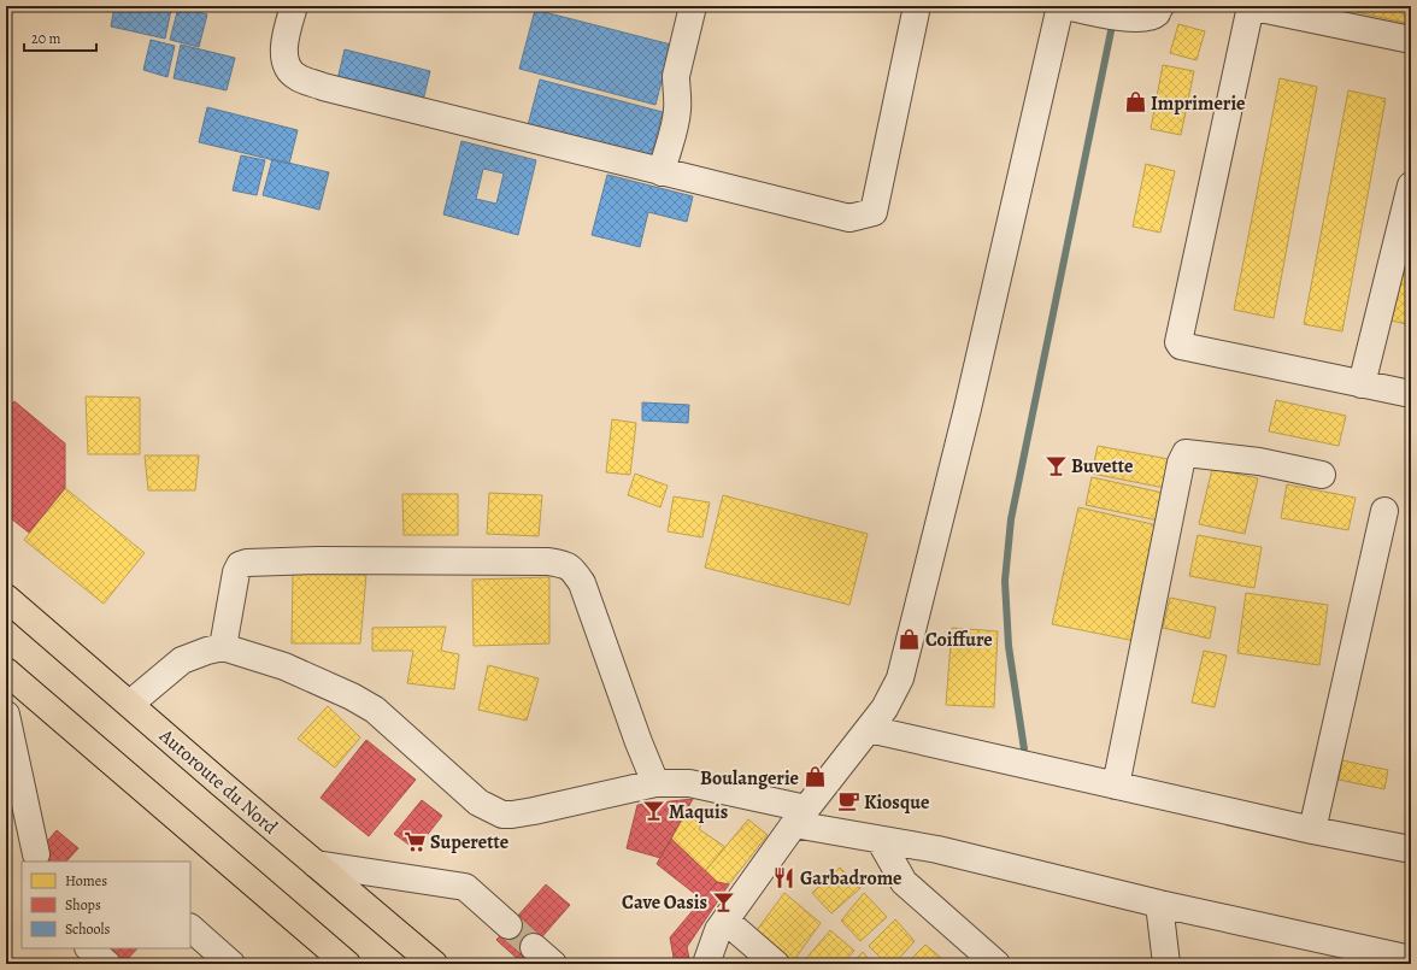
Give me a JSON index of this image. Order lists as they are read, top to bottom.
{
  "streets": {
    "highway": ["Autoroute du Nord"]
  },
  "places": {
    "shop": ["Imprimerie", "Coiffure", "Boulangerie"],
    "bar": ["Buvette", "Maquis", "Cave Oasis"],
    "cafe": ["Kiosque"],
    "supermarket": ["Superette"],
    "restaurant": ["Garbadrome"]
  },
  "legend": ["Homes", "Shops", "Schools"],
  "scale_bar": "20 m"
}
